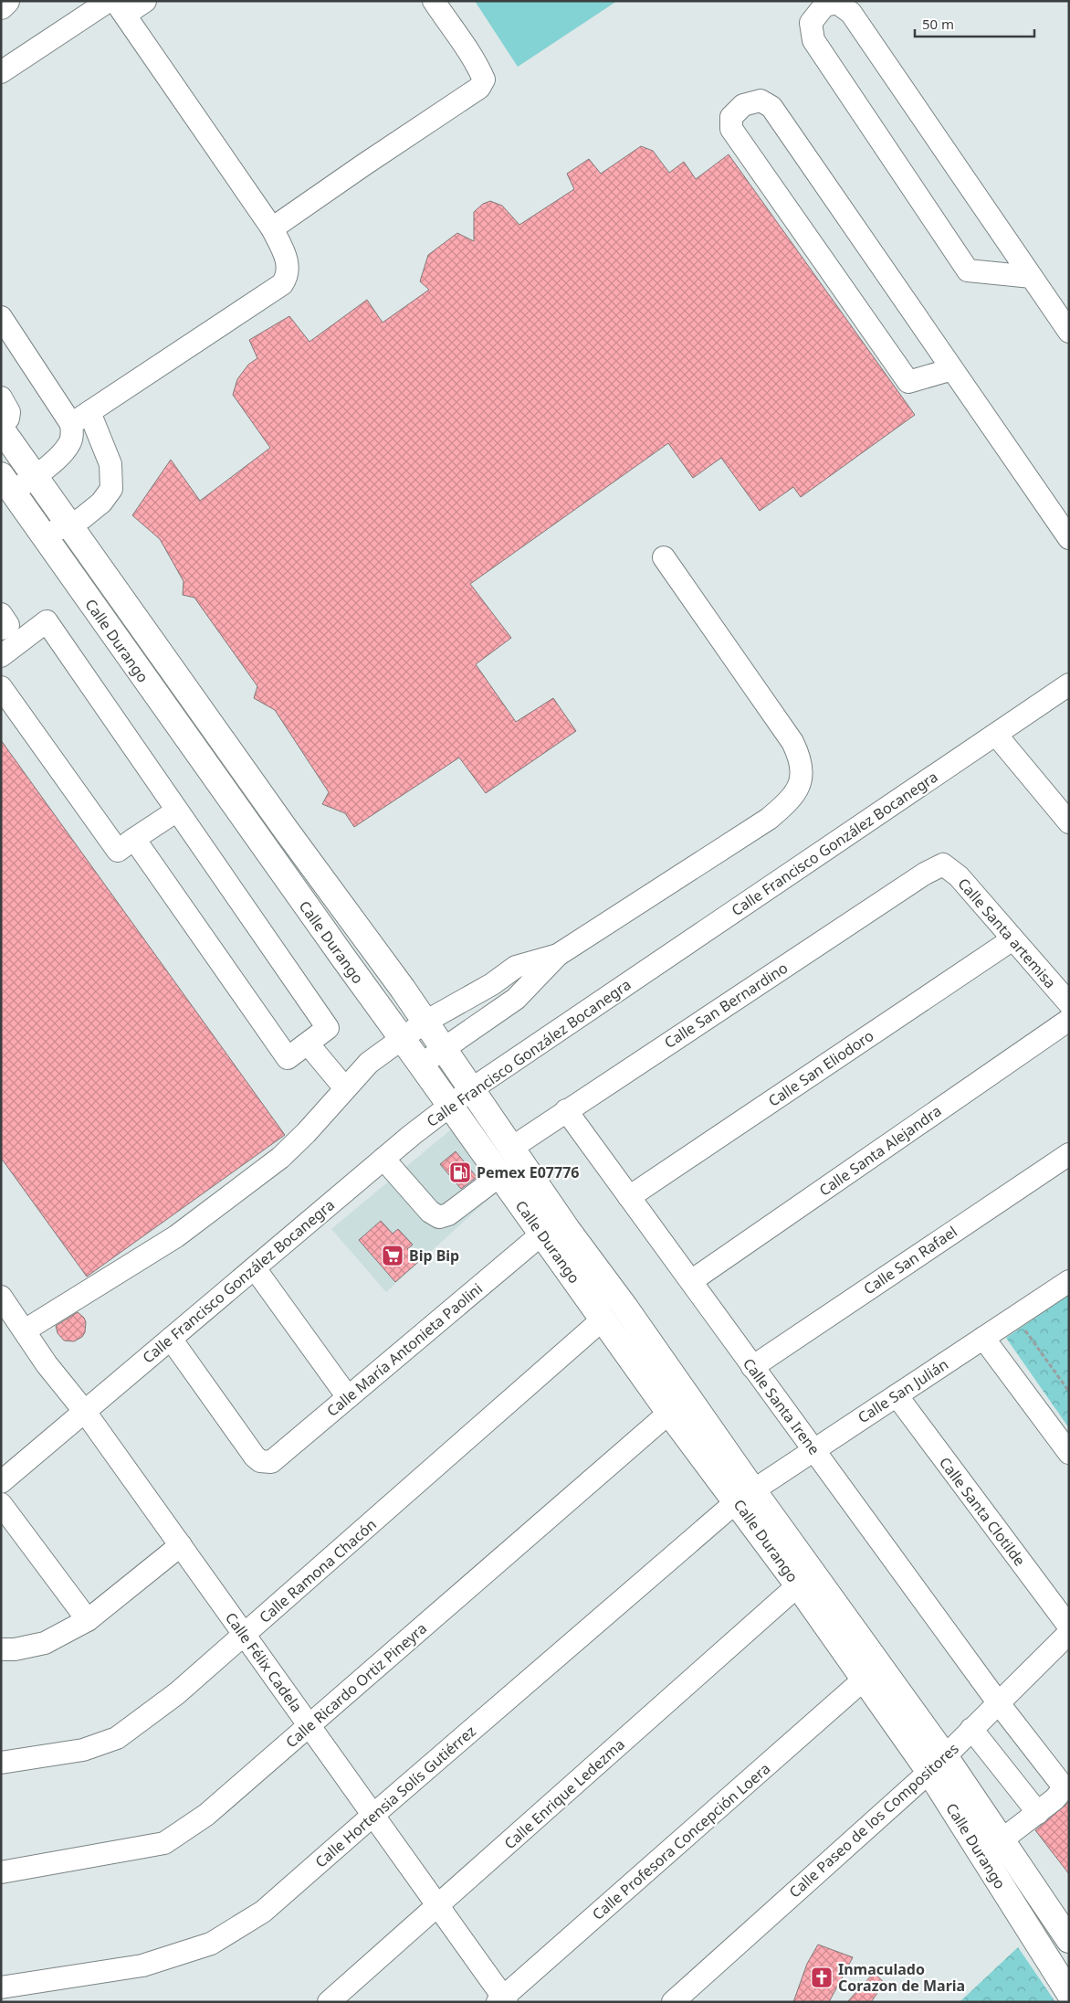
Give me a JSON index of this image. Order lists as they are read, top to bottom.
{
  "streets": {
    "main road": ["Calle Durango"],
    "street": [
      "Calle Francisco González Bocanegra",
      "Calle Santa artemisa",
      "Calle San Bernardino",
      "Calle San Eliodoro",
      "Calle Santa Alejandra",
      "Calle San Rafael",
      "Calle María Antonieta Paolini",
      "Calle San Julián",
      "Calle Santa Irene",
      "Calle Santa Clotilde",
      "Calle Ramona Chacón",
      "Calle Félix Cadela",
      "Calle Ricardo Ortiz Pineyra",
      "Calle Enrique Ledezma",
      "Calle Hortensia Solís Gutiérrez",
      "Calle Paseo de los Compositores",
      "Calle Profesora Concepción Loera"
    ]
  },
  "crossings": [
    ["Calle Durango", "Calle Francisco González Bocanegra"],
    ["Calle Durango", "Calle San Bernardino"],
    ["Calle Durango", "Calle María Antonieta Paolini"],
    ["Calle Durango", "Calle San Julián"],
    ["Calle Durango", "Calle Ramona Chacón"],
    ["Calle Durango", "Calle Ricardo Ortiz Pineyra"],
    ["Calle Durango", "Calle Enrique Ledezma"],
    ["Calle Durango", "Calle Hortensia Solís Gutiérrez"],
    ["Calle Durango", "Calle Paseo de los Compositores"],
    ["Calle Durango", "Calle Profesora Concepción Loera"],
    ["Calle Francisco González Bocanegra", "Calle María Antonieta Paolini"],
    ["Calle Francisco González Bocanegra", "Calle Félix Cadela"],
    ["Calle Santa artemisa", "Calle San Bernardino"],
    ["Calle Santa artemisa", "Calle San Eliodoro"],
    ["Calle San Bernardino", "Calle Santa Irene"],
    ["Calle San Eliodoro", "Calle Santa Irene"],
    ["Calle Santa Alejandra", "Calle Santa Irene"],
    ["Calle San Rafael", "Calle Santa Irene"],
    ["Calle San Julián", "Calle Santa Irene"],
    ["Calle San Julián", "Calle Santa Clotilde"],
    ["Calle San Julián", "Calle Hortensia Solís Gutiérrez"],
    ["Calle Santa Irene", "Calle Paseo de los Compositores"],
    ["Calle Ramona Chacón", "Calle Félix Cadela"],
    ["Calle Félix Cadela", "Calle Ricardo Ortiz Pineyra"],
    ["Calle Félix Cadela", "Calle Enrique Ledezma"],
    ["Calle Félix Cadela", "Calle Hortensia Solís Gutiérrez"],
    ["Calle Félix Cadela", "Calle Profesora Concepción Loera"]
  ],
  "places": {
    "fuel station": ["Pemex E07776"],
    "supermarket": ["Bip Bip"],
    "church": ["Inmaculado Corazon de Maria"]
  },
  "scale_bar": "50 m"
}
